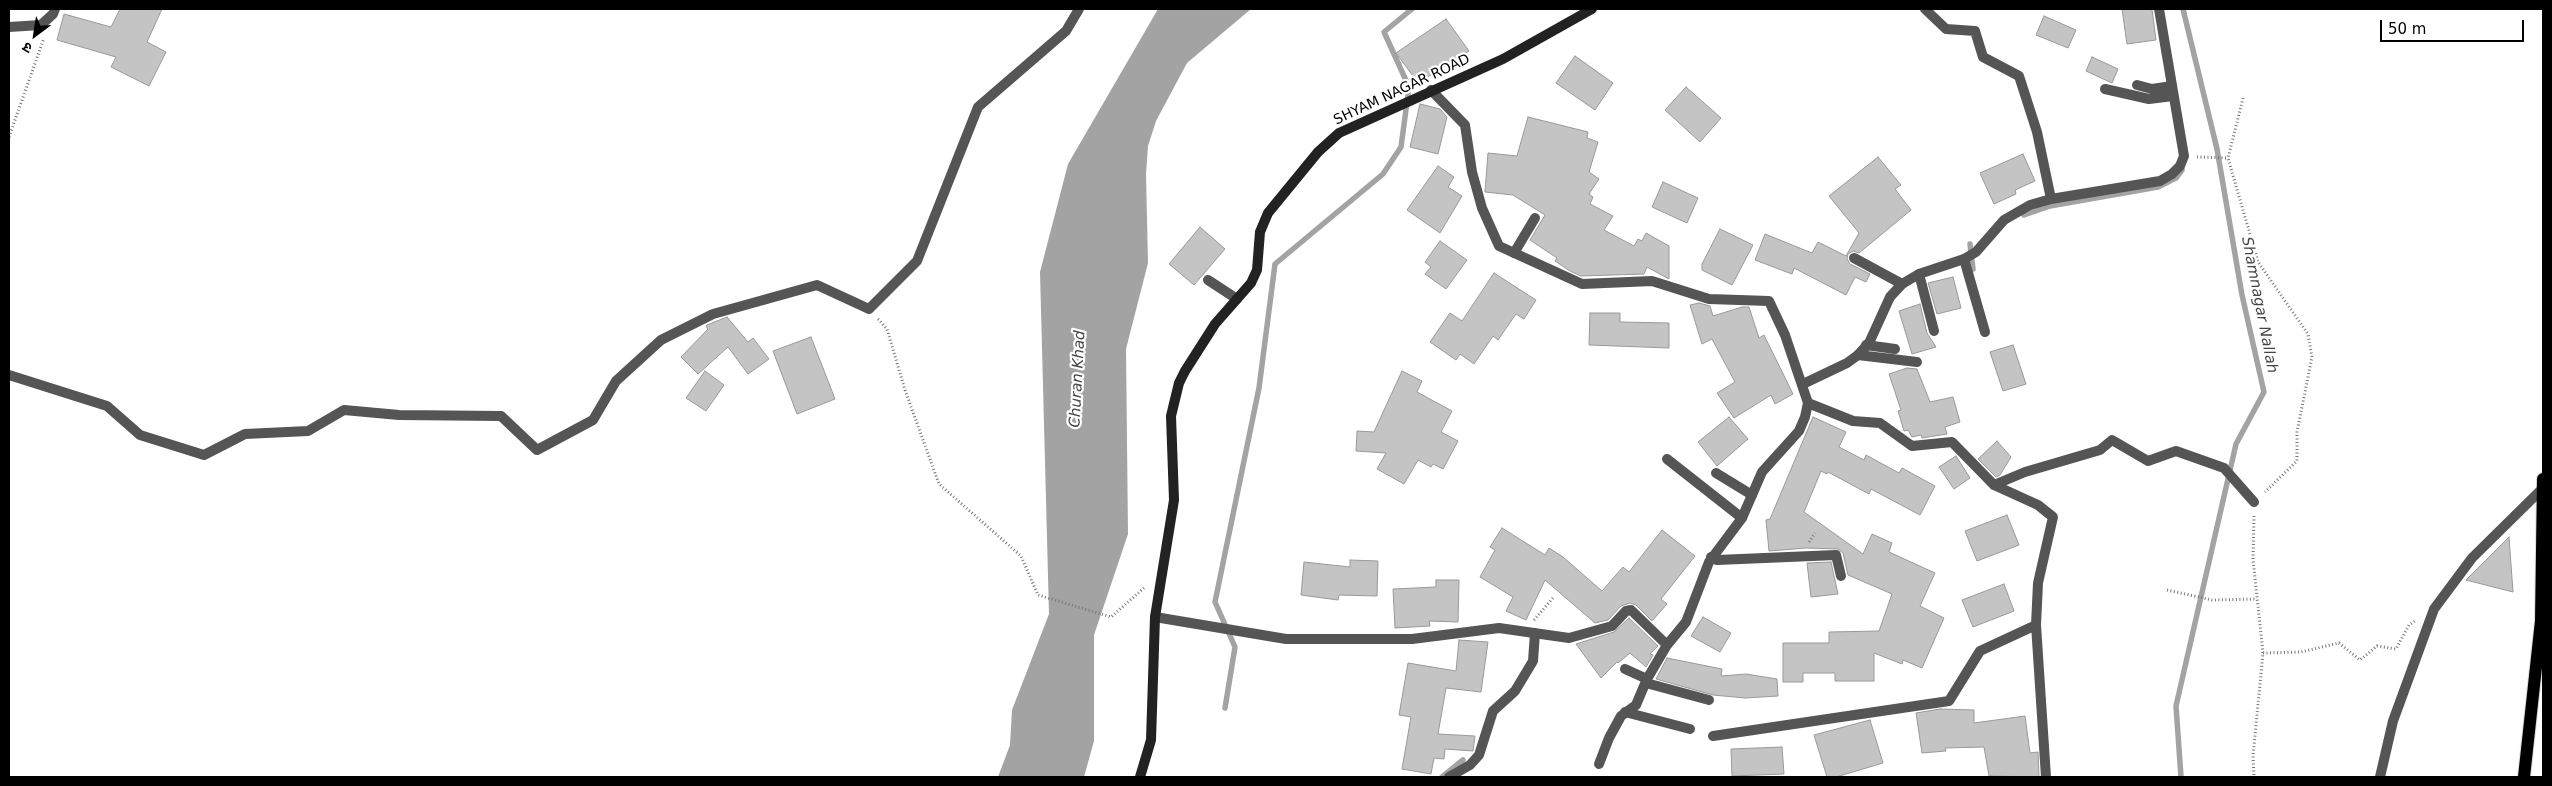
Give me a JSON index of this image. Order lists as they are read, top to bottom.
{
  "streets": {
    "street": ["SHYAM NAGAR ROAD"]
  },
  "water": ["Shamnagar Nallah", "Churan Khad"],
  "scale_bar": "50 m",
  "north": "bottom left"
}
